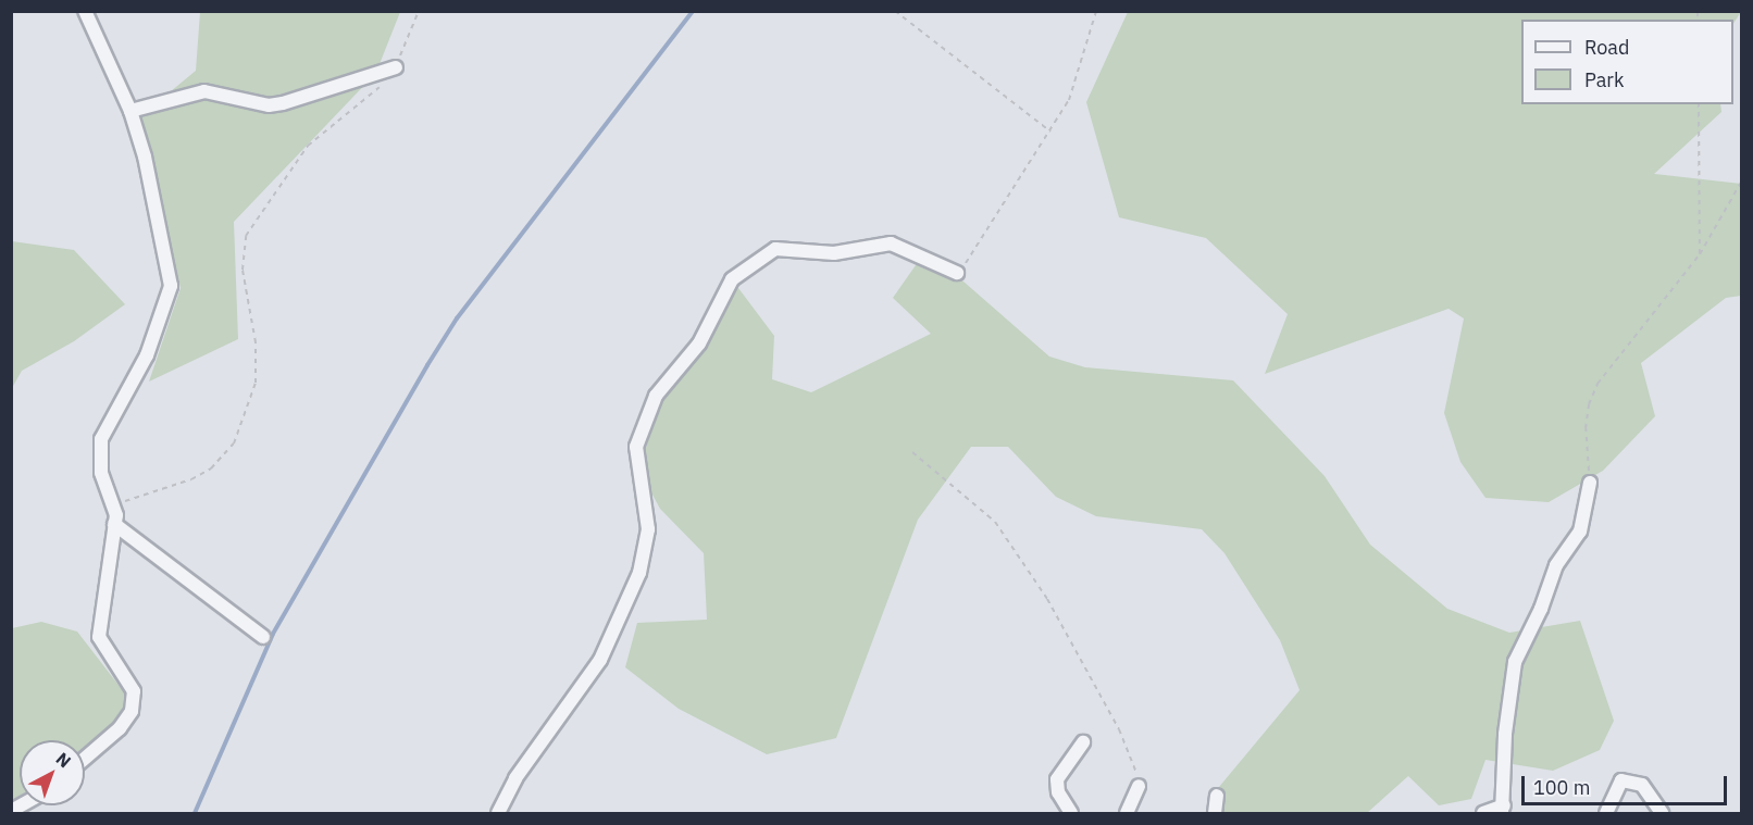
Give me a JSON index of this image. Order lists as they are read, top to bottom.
{
  "legend": ["Road", "Park"],
  "scale_bar": "100 m",
  "north": "top right"
}
